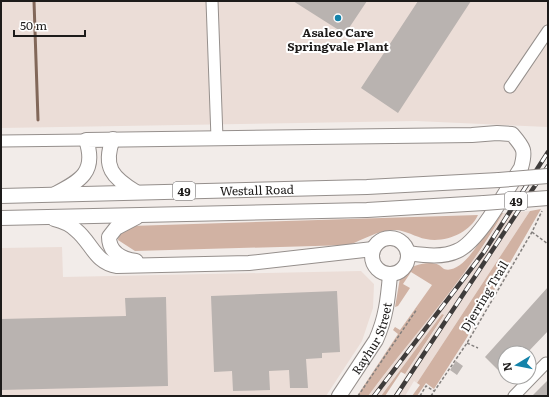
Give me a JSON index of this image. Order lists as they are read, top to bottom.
{
  "streets": {
    "main road": ["Westall Road", "49", "Rayhur Street"],
    "path": ["Djerring Trail"]
  },
  "crossings": [
    ["Westall Road", "Djerring Trail"]
  ],
  "places": ["Asaleo Care Springvale Plant"],
  "scale_bar": "50 m",
  "north": "left"
}
